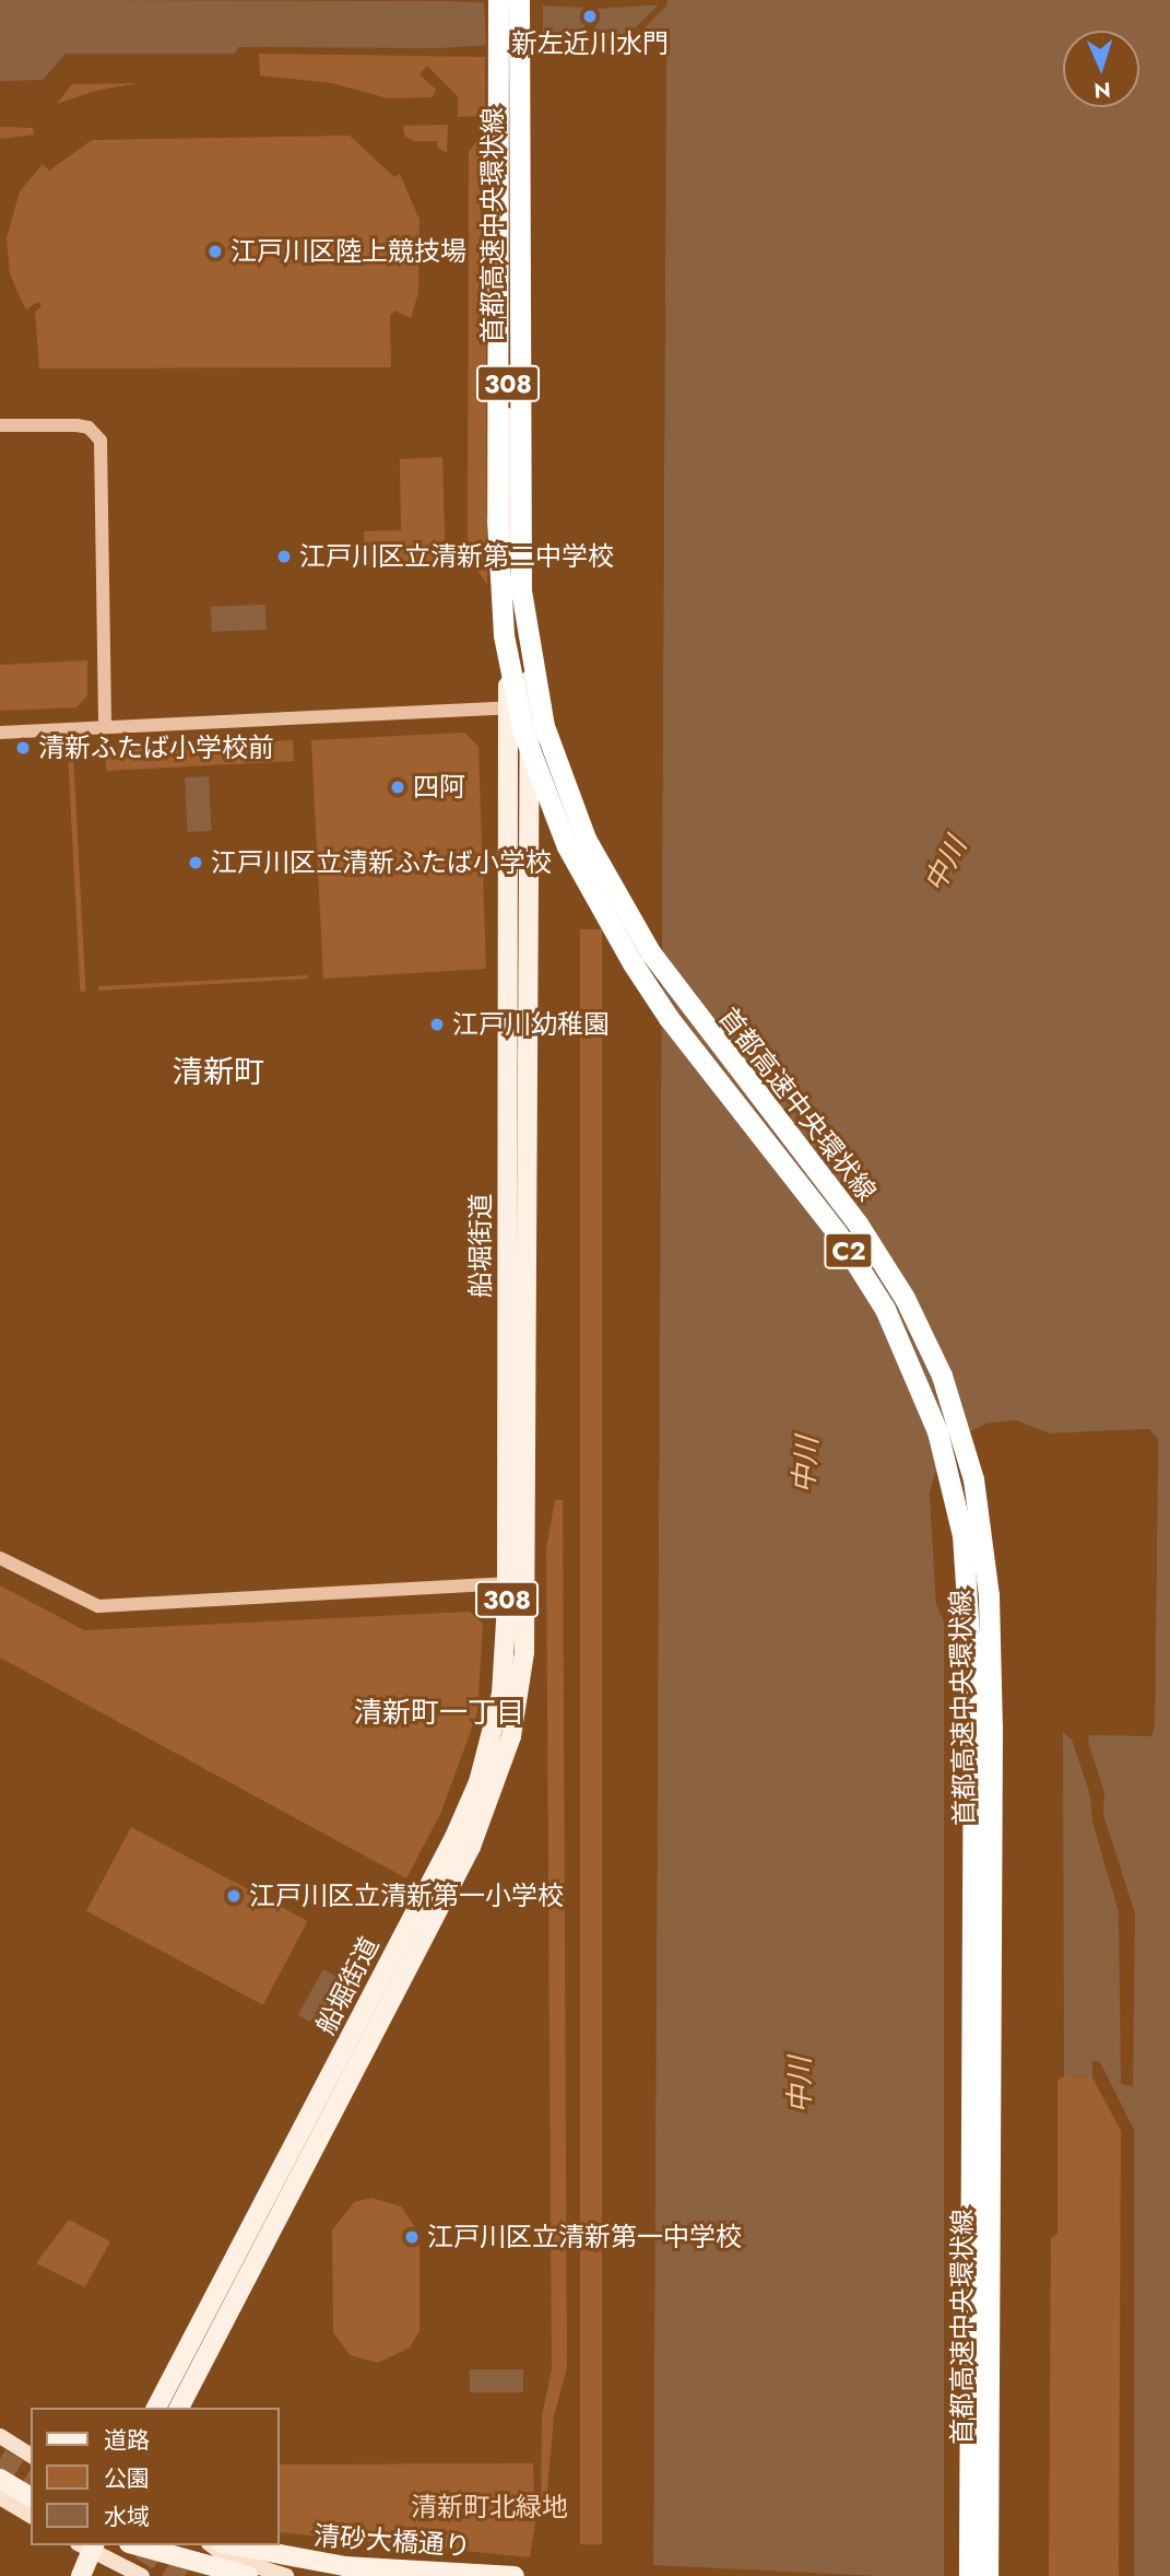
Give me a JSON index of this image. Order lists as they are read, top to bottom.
{
  "streets": {
    "highway": ["首都高速中央環状線", "C2"],
    "main road": ["308", "船堀街道", "清砂大橋通り"]
  },
  "crossings": [
    ["首都高速中央環状線", "船堀街道"]
  ],
  "districts": ["清新町", "清新町一丁目"],
  "water": ["中川"],
  "parks": ["清新町北緑地"],
  "places": [
    "新左近川水門",
    "江戸川区陸上競技場",
    "江戸川区立清新第二中学校",
    "清新ふたば小学校前",
    "四阿",
    "江戸川区立清新ふたば小学校",
    "江戸川幼稚園",
    "江戸川区立清新第一小学校",
    "江戸川区立清新第一中学校"
  ],
  "legend": ["道路", "公園", "水域"],
  "north": "bottom"
}
